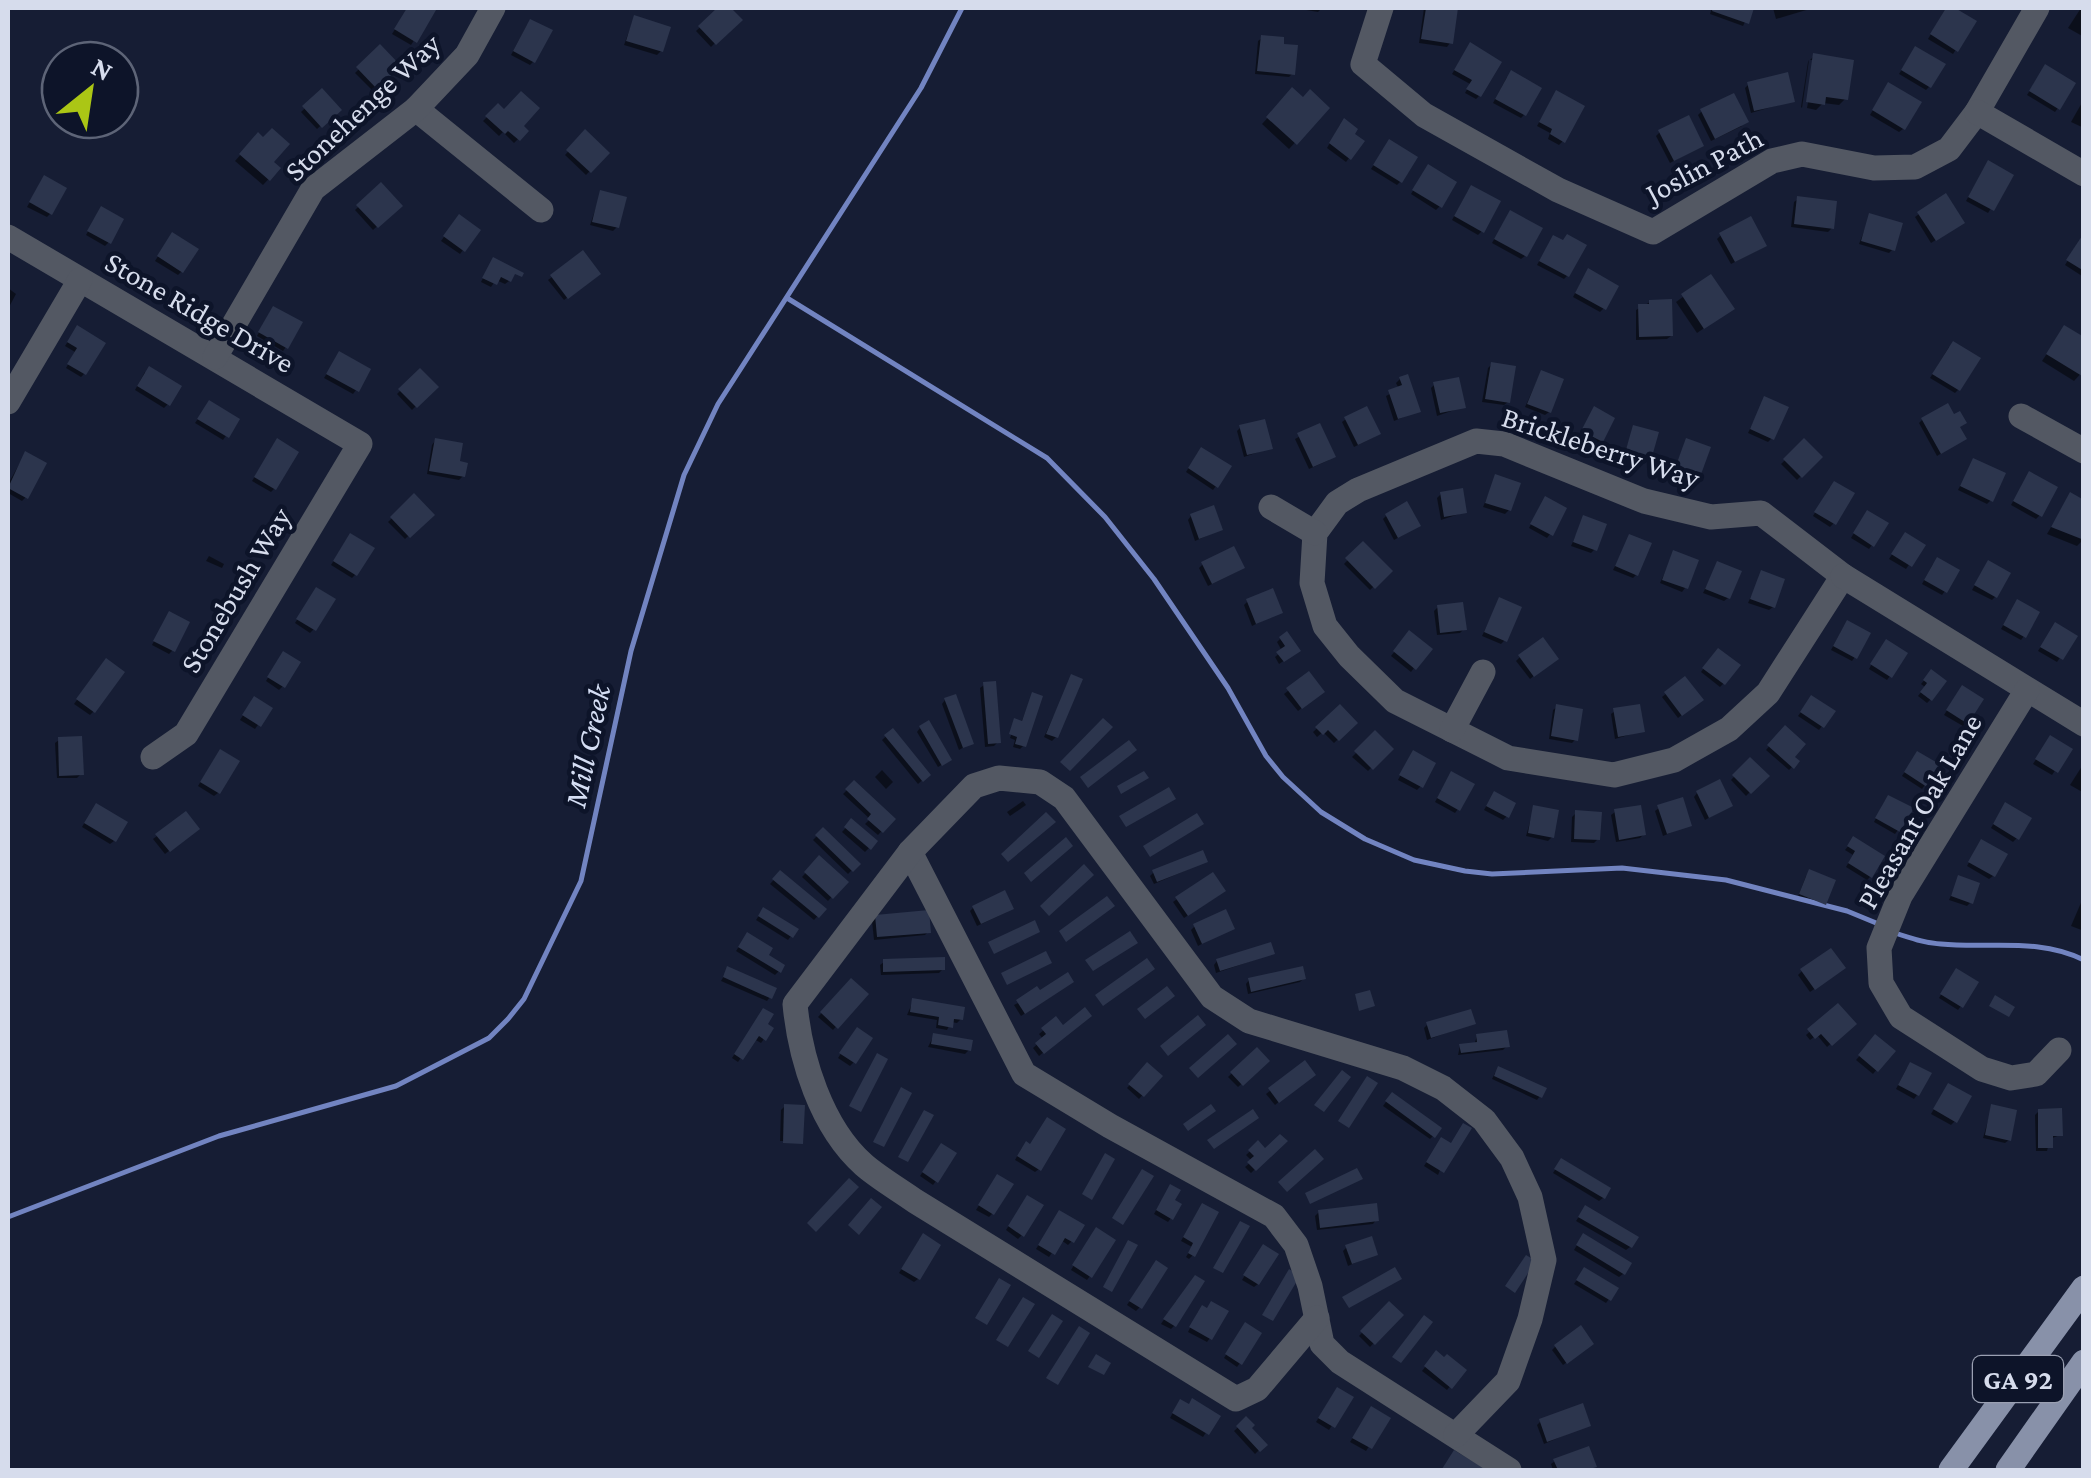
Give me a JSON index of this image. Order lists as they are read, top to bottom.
{
  "streets": {
    "main road": ["GA 92"],
    "street": [
      "Stonehenge Way",
      "Joslin Path",
      "Stone Ridge Drive",
      "Brickleberry Way",
      "Stonebush Way",
      "Pleasant Oak Lane"
    ]
  },
  "crossings": [
    ["Stonehenge Way", "Stone Ridge Drive"],
    ["Stone Ridge Drive", "Stonebush Way"],
    ["Brickleberry Way", "Pleasant Oak Lane"]
  ],
  "water": ["Mill Creek"],
  "north": "top right"
}
